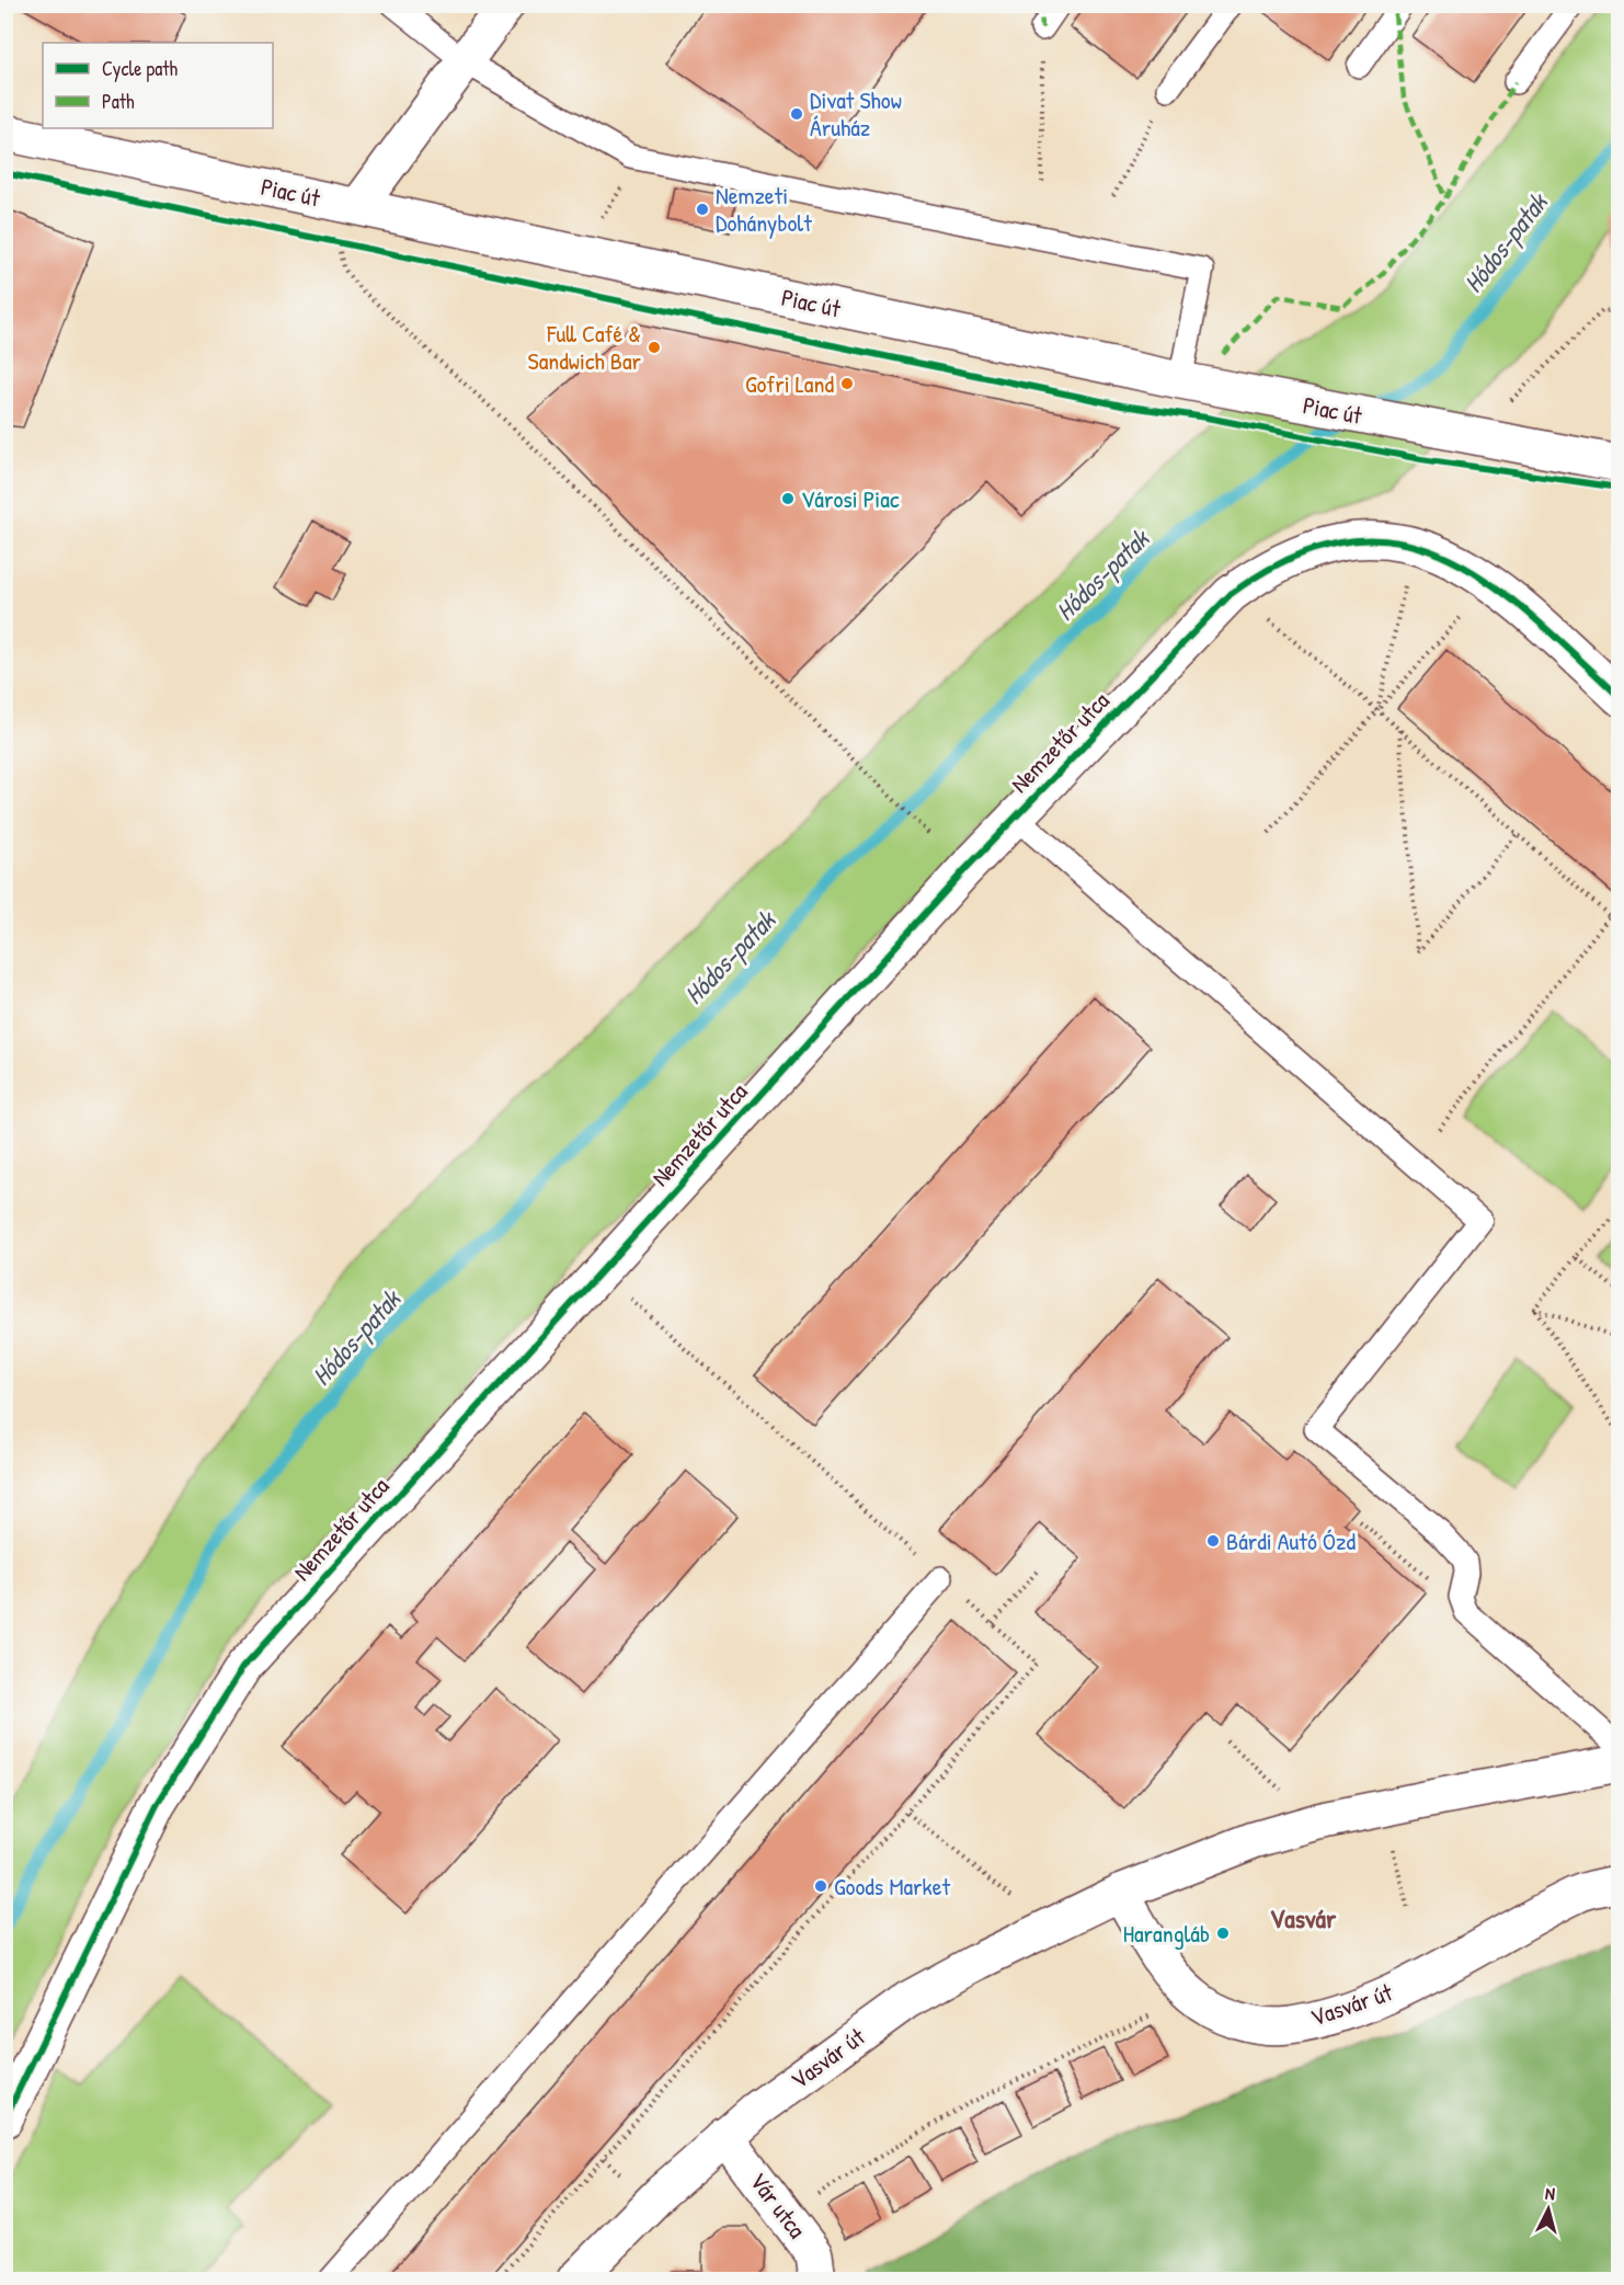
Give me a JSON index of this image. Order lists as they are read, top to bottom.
{
  "streets": {
    "street": [
      "Piac út",
      "Nemzetőr utca",
      "Vasvár út",
      "Vár utca"
    ]
  },
  "crossings": [
    ["Vasvár út", "Vár utca"]
  ],
  "districts": ["Vasvár"],
  "water": ["Hódos-patak"],
  "places": [
    "Divat Show Áruház",
    "Nemzeti Dohánybolt",
    "Full Café & Sandwich Bar",
    "Gofri Land",
    "Városi Piac",
    "Bárdi Autó Ózd",
    "Goods Market",
    "Harangláb"
  ],
  "legend": ["Cycle path", "Path"],
  "north": "top"
}
